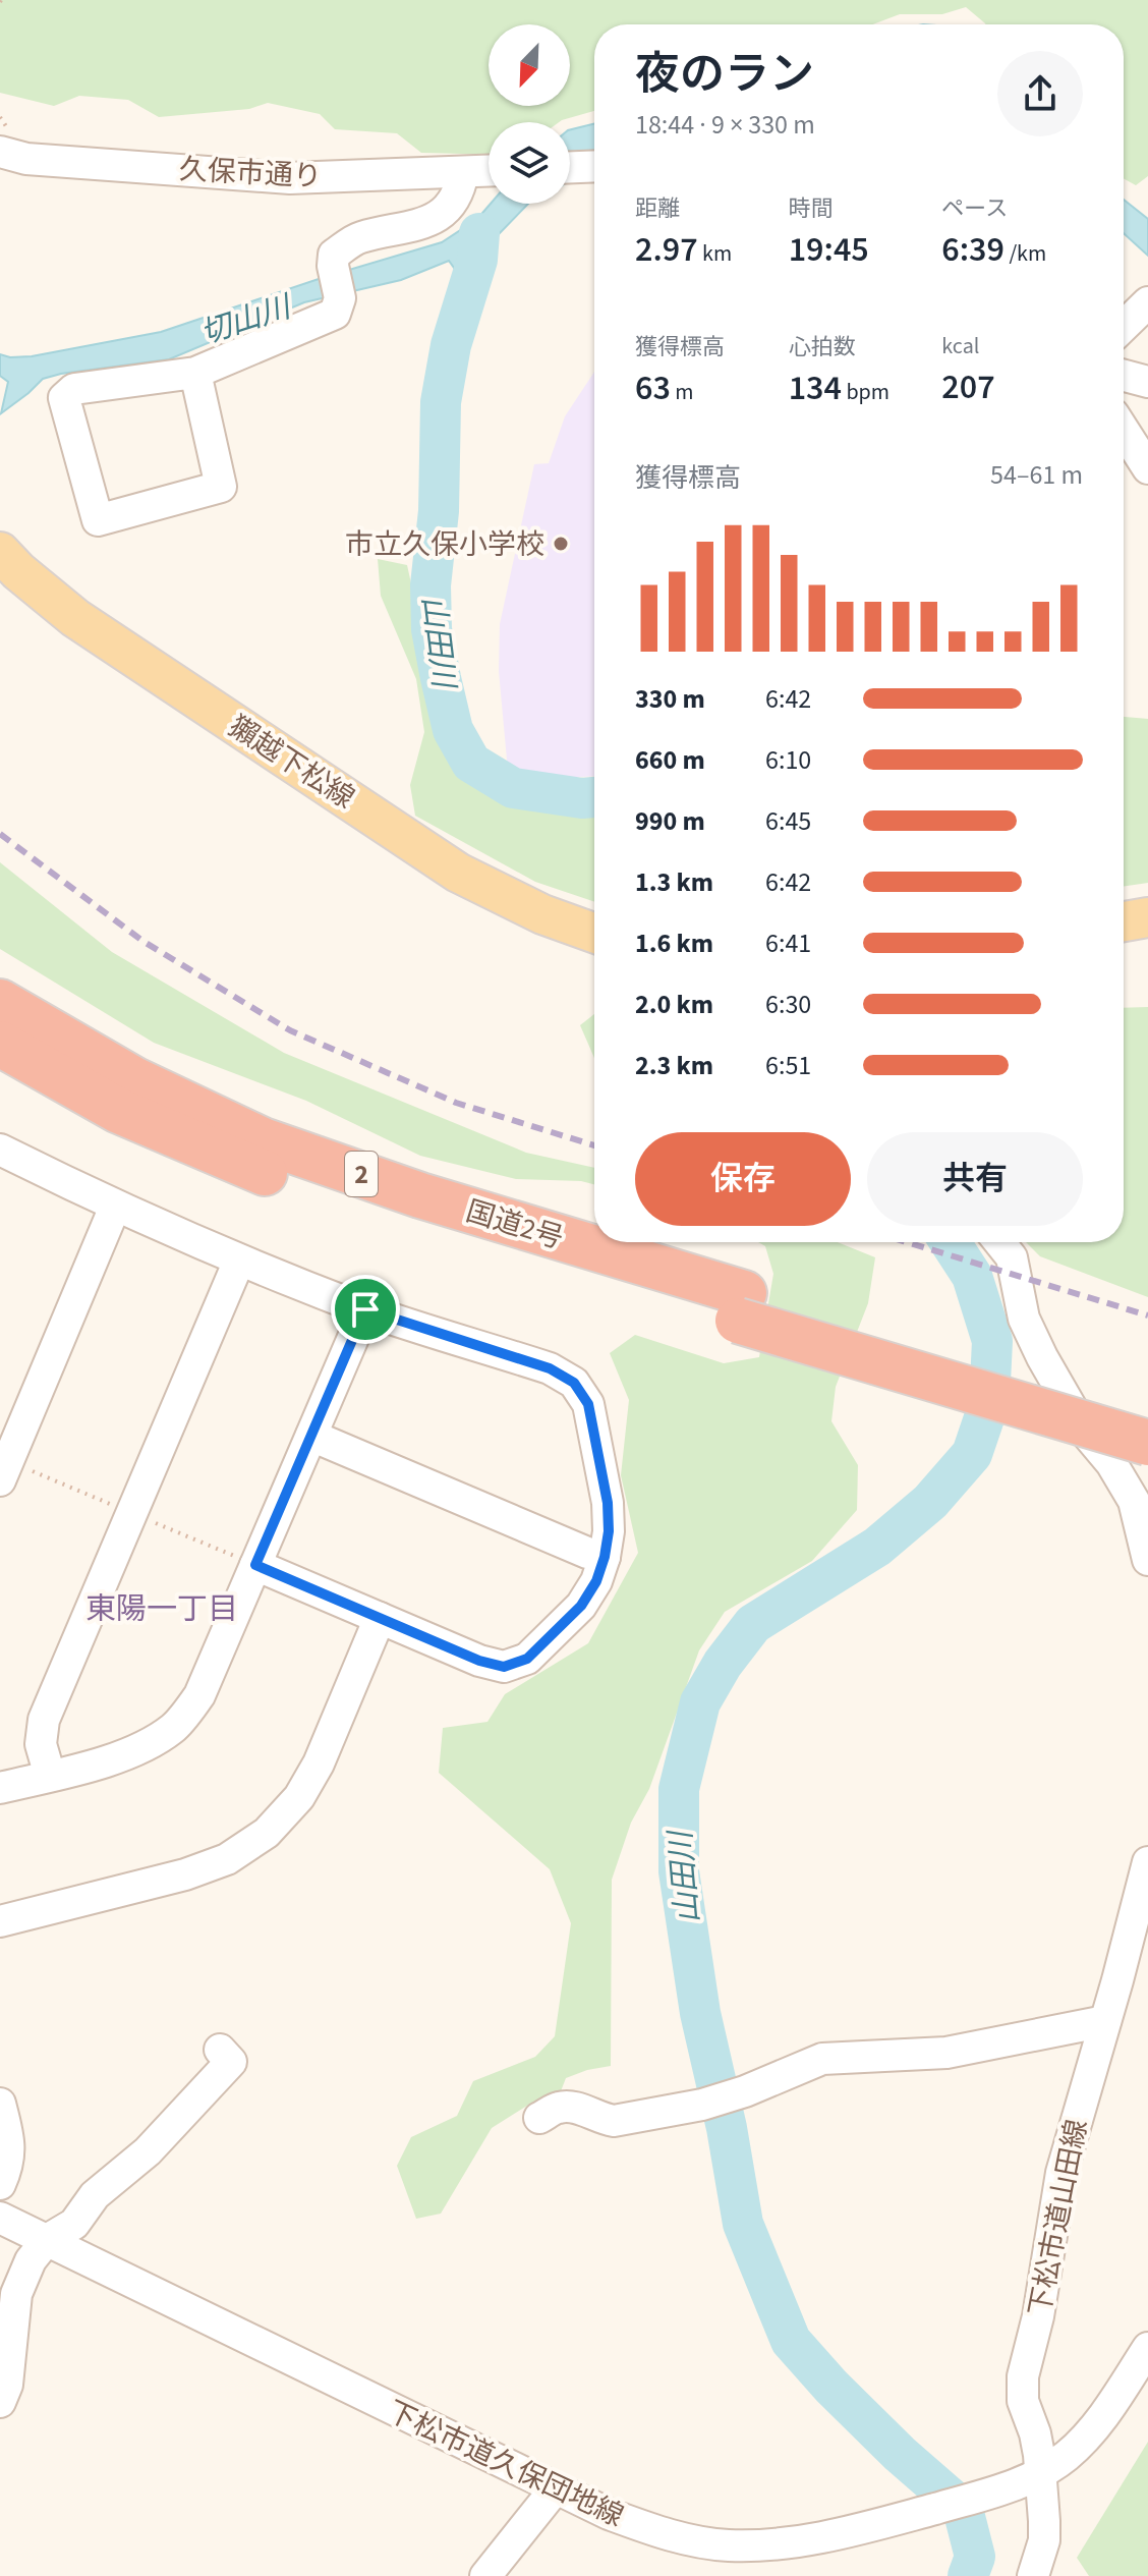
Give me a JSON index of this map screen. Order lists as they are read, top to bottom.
{
  "streets": {
    "highway": ["2", "国道2号"],
    "main road": ["獺越下松線"],
    "street": ["久保市通り", "下松市道山田線", "下松市道久保団地線"]
  },
  "crossings": [
    ["下松市道山田線", "下松市道久保団地線"]
  ],
  "districts": ["東陽一丁目"],
  "water": ["切山川", "山田川"],
  "places": ["市立久保小学校"],
  "north": "bottom left",
  "page": {
    "heading": ["夜のラン", "18:44 · 9 × 330 m"],
    "stats": [
      ["距離", "2.97 km"],
      ["時間", "19:45"],
      ["ペース", "6:39 /km"],
      ["獲得標高", "63 m"],
      ["心拍数", "134 bpm"],
      ["kcal", "207"]
    ],
    "chart": ["獲得標高", "54–61 m"],
    "list": [
      {
        "name": "330 m",
        "note": "6:42"
      },
      {
        "name": "660 m",
        "note": "6:10"
      },
      {
        "name": "990 m",
        "note": "6:45"
      },
      {
        "name": "1.3 km",
        "note": "6:42"
      },
      {
        "name": "1.6 km",
        "note": "6:41"
      },
      {
        "name": "2.0 km",
        "note": "6:30"
      },
      {
        "name": "2.3 km",
        "note": "6:51"
      }
    ],
    "buttons": ["保存", "共有"]
  }
}
